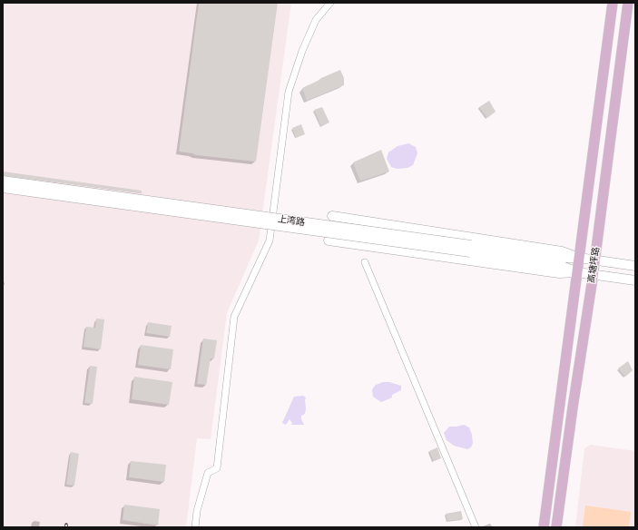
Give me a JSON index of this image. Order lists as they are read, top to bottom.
{
  "streets": {
    "main road": ["上湾路", "高塘坪路"]
  },
  "crossings": [
    ["上湾路", "高塘坪路"]
  ]
}
